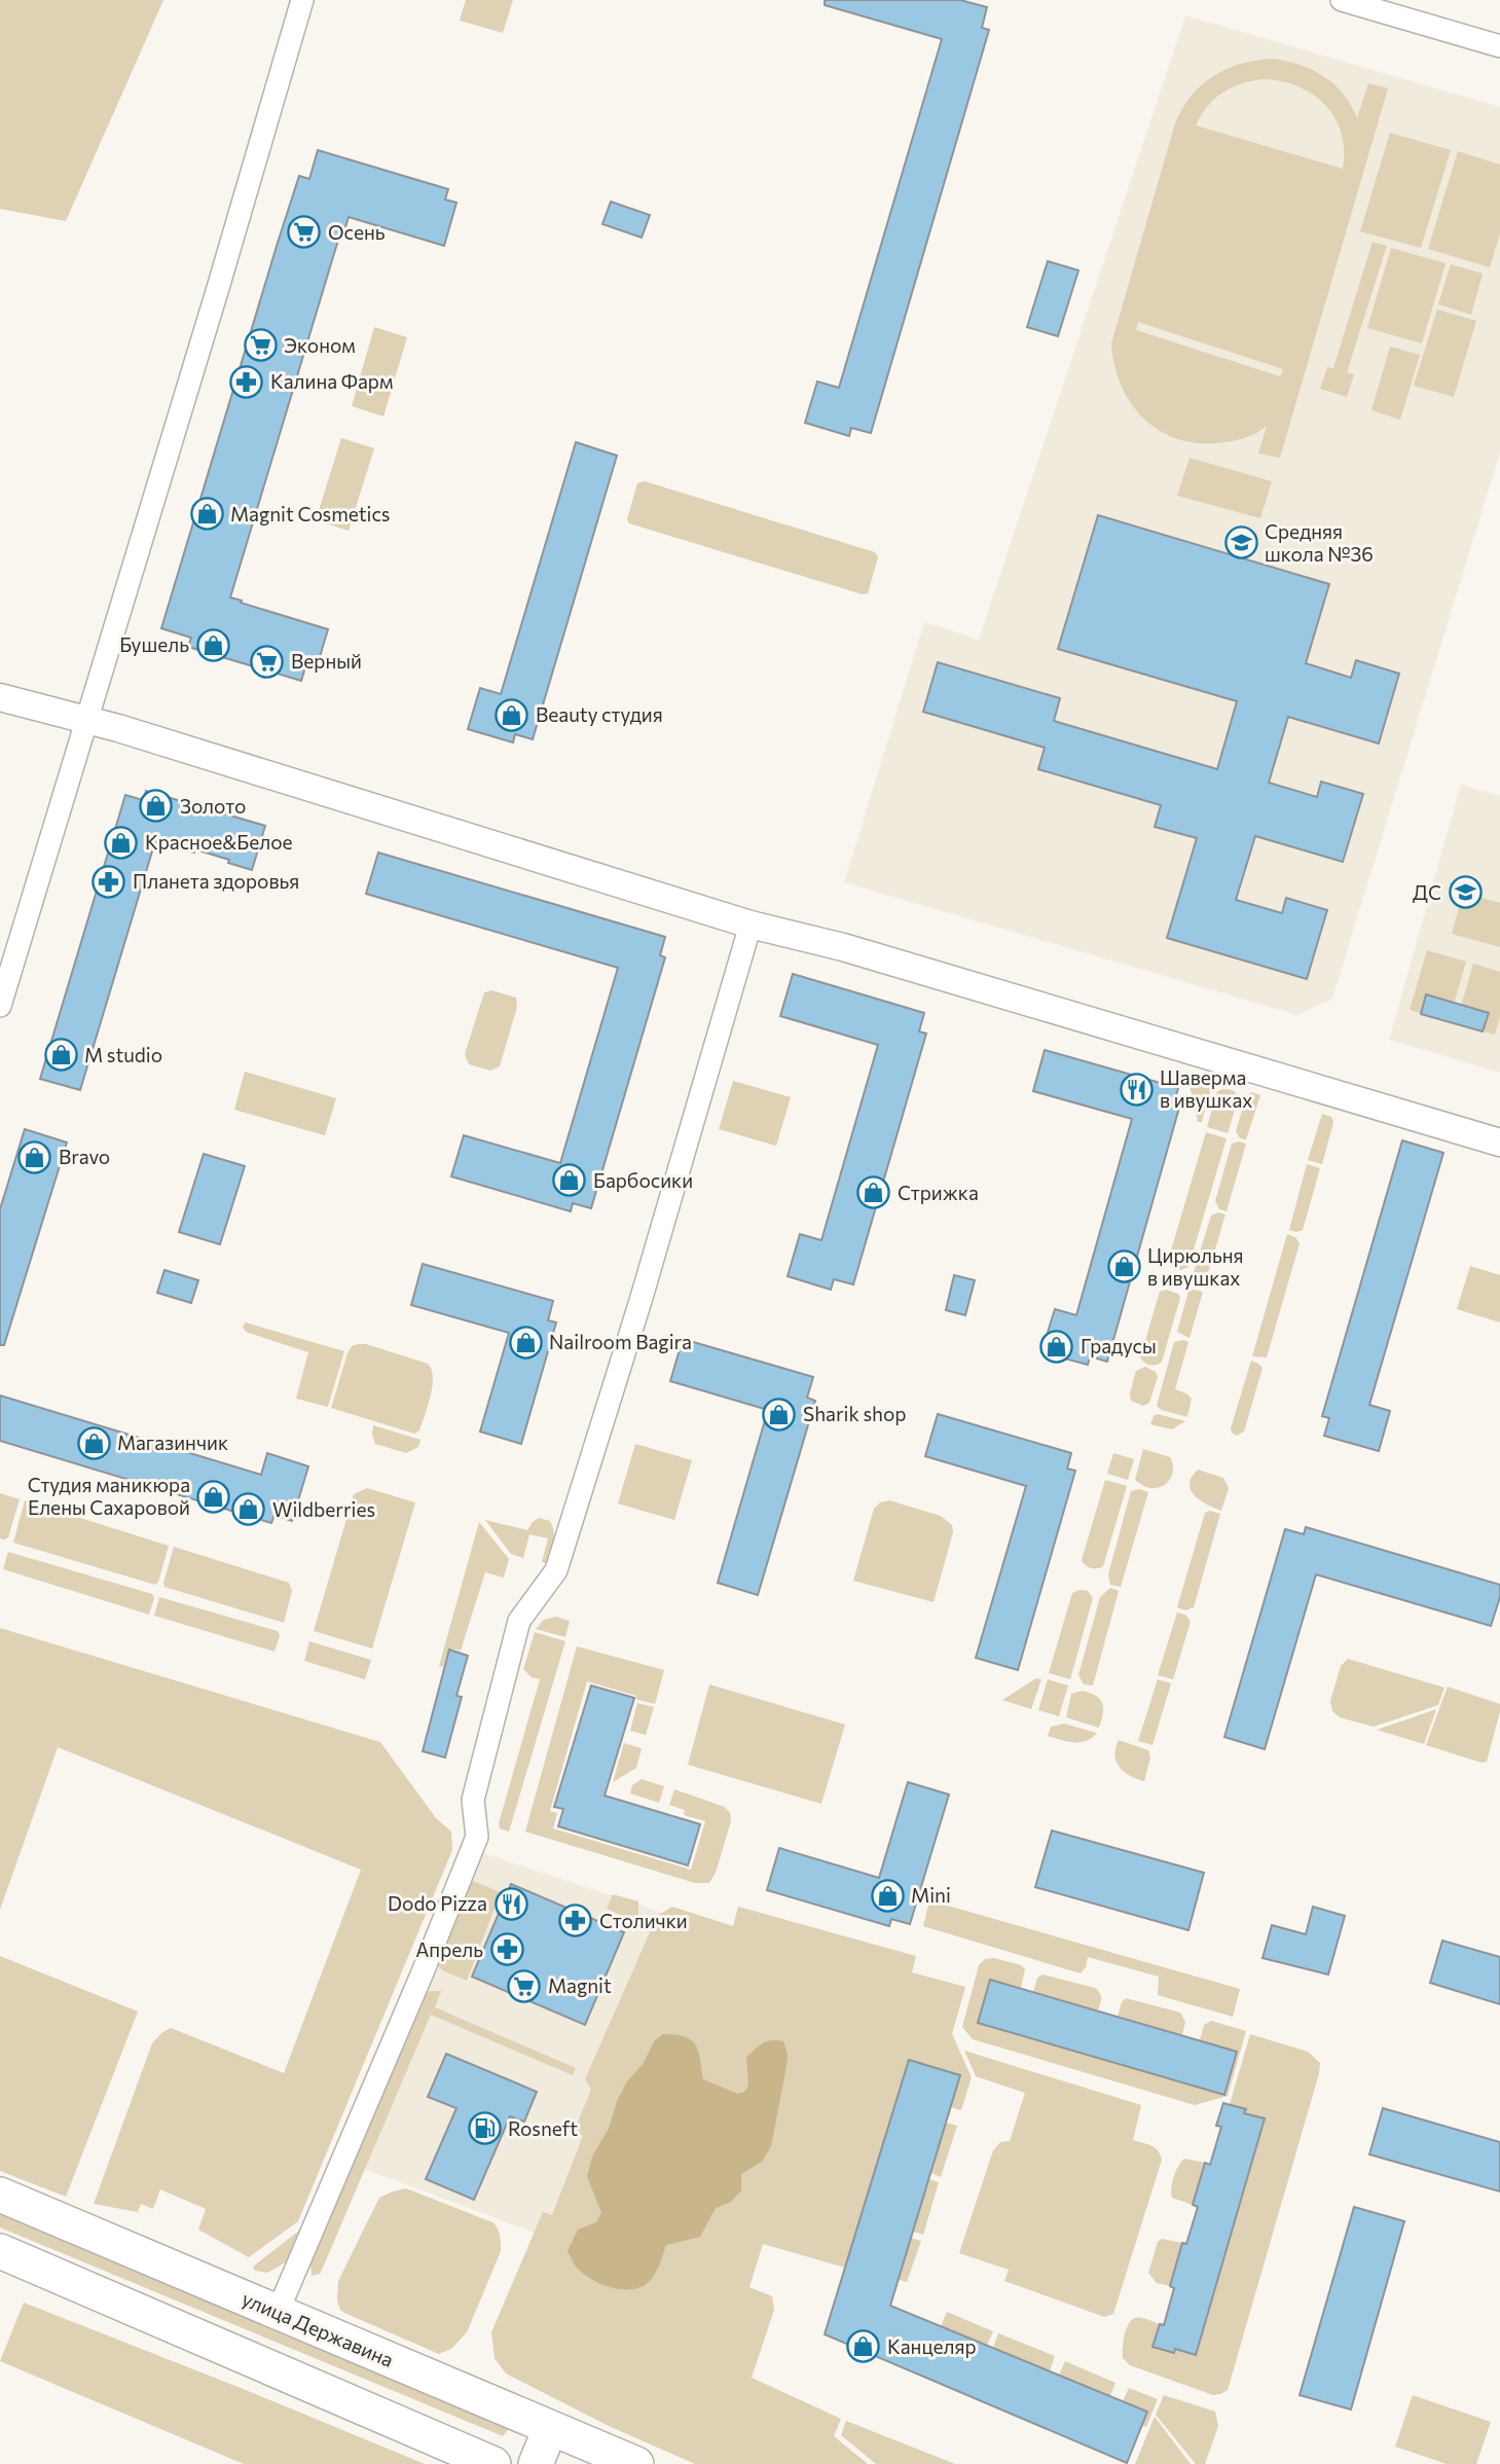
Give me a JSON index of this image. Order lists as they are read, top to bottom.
{
  "streets": {
    "main road": ["улица Державина"]
  },
  "places": {
    "supermarket": [
      "Осень",
      "Эконом",
      "Верный",
      "Magnit"
    ],
    "pharmacy": [
      "Калина Фарм",
      "Планета здоровья",
      "Столички",
      "Апрель"
    ],
    "shop": [
      "Magnit Cosmetics",
      "Бушель",
      "Beauty студия",
      "Золото",
      "Красное&Белое",
      "M studio",
      "Bravo",
      "Барбосики",
      "Стрижка",
      "Цирюльня в ивушках",
      "Nailroom Bagira",
      "Градусы",
      "Sharik shop",
      "Магазинчик",
      "Студия маникюра Елены Сахаровой",
      "Wildberries",
      "Mini",
      "Канцеляр"
    ],
    "school or university": ["Средняя школа №36", "ДС"],
    "restaurant": ["Шаверма в ивушках", "Dodo Pizza"],
    "fuel station": ["Rosneft"]
  }
}
